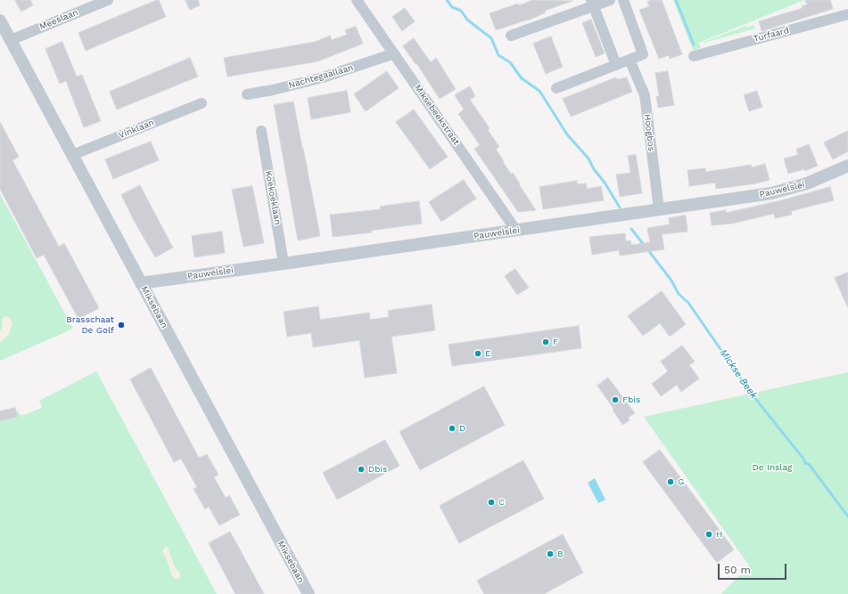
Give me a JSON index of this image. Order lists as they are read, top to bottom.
{
  "streets": {
    "street": [
      "Meeslaan",
      "Turfaard",
      "Nachtegaallaan",
      "Miksebeekstraat",
      "Vinklaan",
      "Hoogbos",
      "Pauwelslei",
      "Koekoeklaan",
      "Miksebaan"
    ]
  },
  "crossings": [
    ["Meeslaan", "Miksebaan"],
    ["Nachtegaallaan", "Miksebeekstraat"],
    ["Miksebeekstraat", "Pauwelslei"],
    ["Vinklaan", "Miksebaan"],
    ["Hoogbos", "Pauwelslei"],
    ["Pauwelslei", "Koekoeklaan"],
    ["Pauwelslei", "Miksebaan"]
  ],
  "water": ["Mickse Beek"],
  "parks": ["De Inslag"],
  "places": [
    "Brasschaat De Golf",
    "F",
    "E",
    "Fbis",
    "D",
    "Dbis",
    "G",
    "C",
    "H",
    "B"
  ],
  "scale_bar": "50 m"
}
